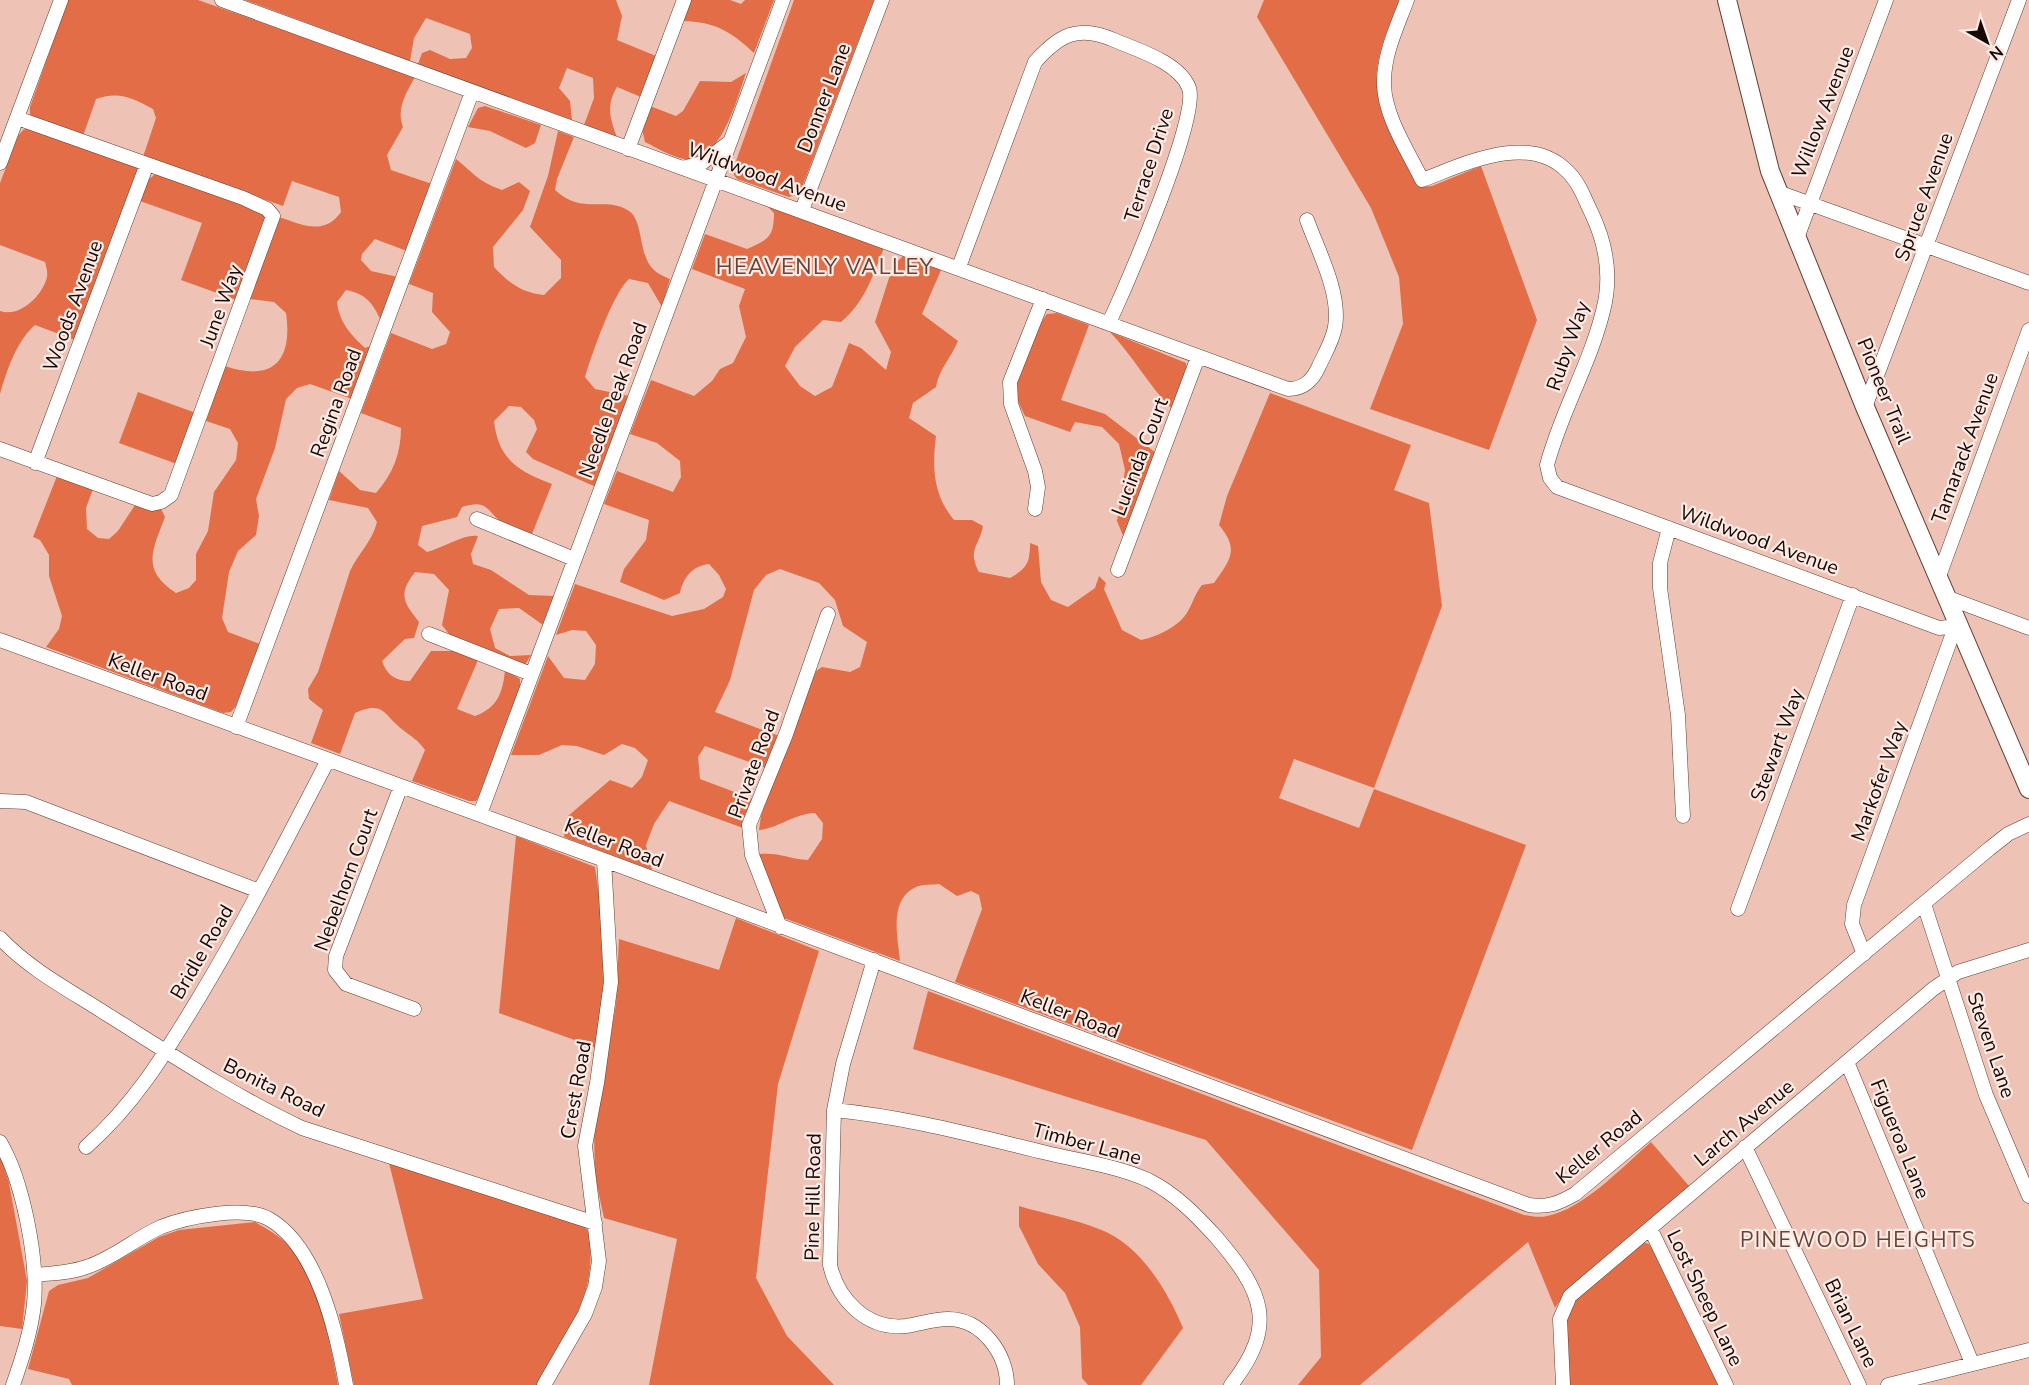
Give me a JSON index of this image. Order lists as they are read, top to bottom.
{
  "streets": {
    "main road": ["Pioneer Trail"],
    "street": [
      "Donner Lane",
      "Willow Avenue",
      "Terrace Drive",
      "Wildwood Avenue",
      "Spruce Avenue",
      "Woods Avenue",
      "June Way",
      "Ruby Way",
      "Needle Peak Road",
      "Regina Road",
      "Tamarack Avenue",
      "Lucinda Court",
      "Keller Road",
      "Stewart Way",
      "Private Road",
      "Markofer Way",
      "Nebelhorn Court",
      "Bridle Road",
      "Steven Lane",
      "Bonita Road",
      "Crest Road",
      "Larch Avenue",
      "Figueroa Lane",
      "Timber Lane",
      "Pine Hill Road",
      "Lost Sheep Lane",
      "Brian Lane"
    ]
  },
  "crossings": [
    ["Donner Lane", "Wildwood Avenue"],
    ["Willow Avenue", "Pioneer Trail"],
    ["Terrace Drive", "Wildwood Avenue"],
    ["Wildwood Avenue", "Ruby Way"],
    ["Wildwood Avenue", "Pioneer Trail"],
    ["Wildwood Avenue", "Needle Peak Road"],
    ["Wildwood Avenue", "Regina Road"],
    ["Wildwood Avenue", "Lucinda Court"],
    ["Wildwood Avenue", "Stewart Way"],
    ["Wildwood Avenue", "Markofer Way"],
    ["Spruce Avenue", "Pioneer Trail"],
    ["Woods Avenue", "June Way"],
    ["Pioneer Trail", "Tamarack Avenue"],
    ["Pioneer Trail", "Markofer Way"],
    ["Needle Peak Road", "Keller Road"],
    ["Regina Road", "Keller Road"],
    ["Keller Road", "Private Road"],
    ["Keller Road", "Markofer Way"],
    ["Keller Road", "Nebelhorn Court"],
    ["Keller Road", "Bridle Road"],
    ["Keller Road", "Steven Lane"],
    ["Keller Road", "Crest Road"],
    ["Keller Road", "Pine Hill Road"],
    ["Bridle Road", "Bonita Road"],
    ["Steven Lane", "Larch Avenue"],
    ["Bonita Road", "Crest Road"],
    ["Larch Avenue", "Figueroa Lane"],
    ["Larch Avenue", "Lost Sheep Lane"],
    ["Larch Avenue", "Brian Lane"],
    ["Timber Lane", "Pine Hill Road"]
  ],
  "districts": ["HEAVENLY VALLEY", "PINEWOOD HEIGHTS"],
  "north": "bottom right"
}
